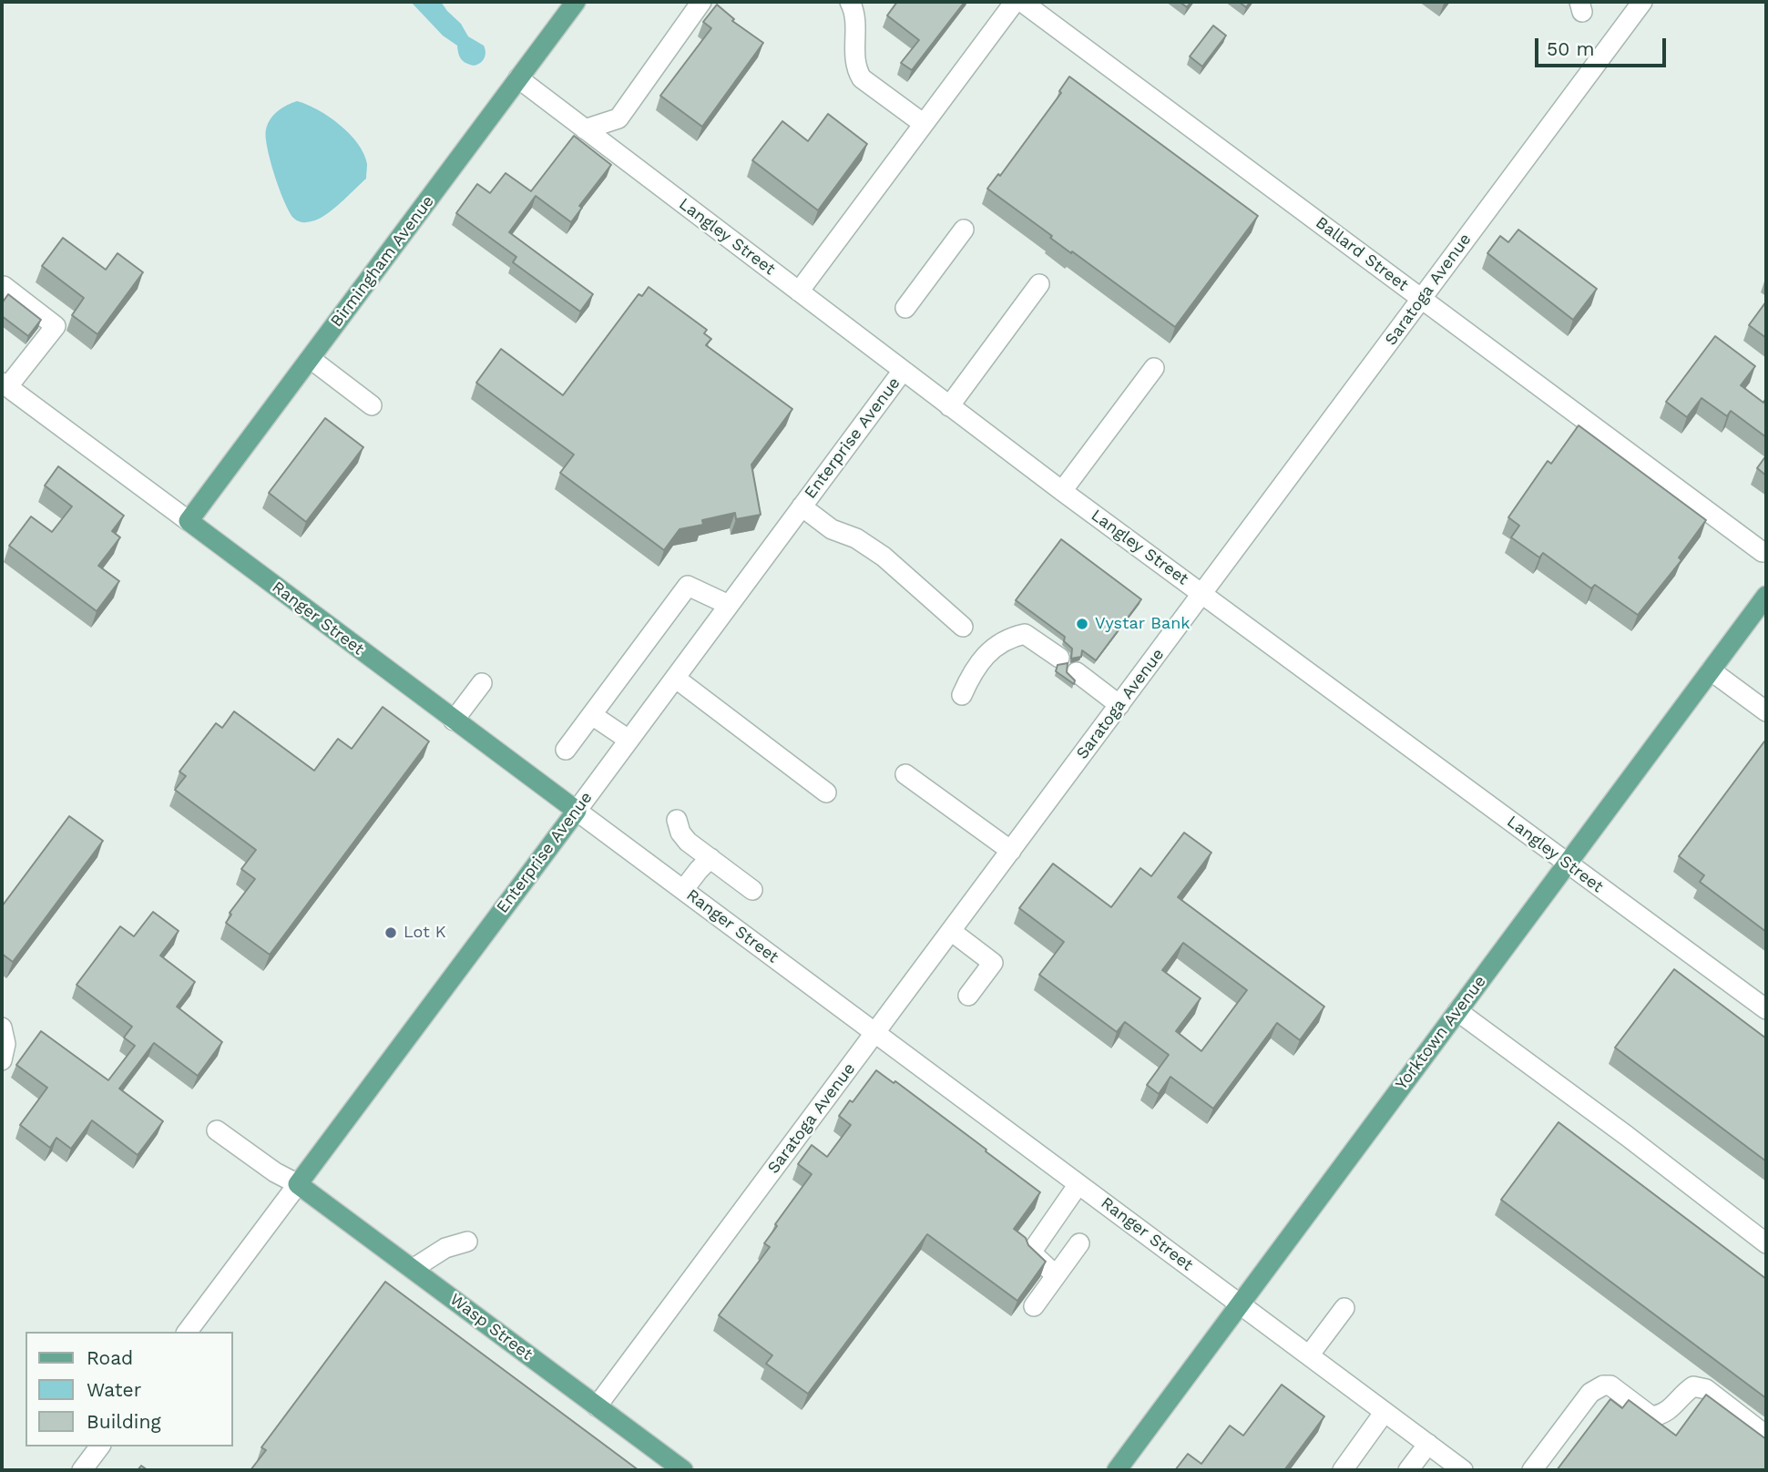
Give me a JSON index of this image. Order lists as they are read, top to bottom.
{
  "streets": {
    "main road": [
      "Birmingham Avenue",
      "Enterprise Avenue",
      "Ranger Street",
      "Yorktown Avenue",
      "Wasp Street"
    ],
    "street": ["Langley Street", "Ballard Street", "Saratoga Avenue"]
  },
  "crossings": [
    ["Langley Street", "Birmingham Avenue"],
    ["Langley Street", "Saratoga Avenue"],
    ["Langley Street", "Enterprise Avenue"],
    ["Langley Street", "Yorktown Avenue"],
    ["Ballard Street", "Saratoga Avenue"],
    ["Birmingham Avenue", "Ranger Street"],
    ["Saratoga Avenue", "Ranger Street"],
    ["Saratoga Avenue", "Wasp Street"],
    ["Enterprise Avenue", "Ranger Street"],
    ["Enterprise Avenue", "Wasp Street"],
    ["Ranger Street", "Yorktown Avenue"]
  ],
  "places": ["Vystar Bank", "Lot K"],
  "legend": ["Road", "Water", "Building"],
  "scale_bar": "50 m"
}
